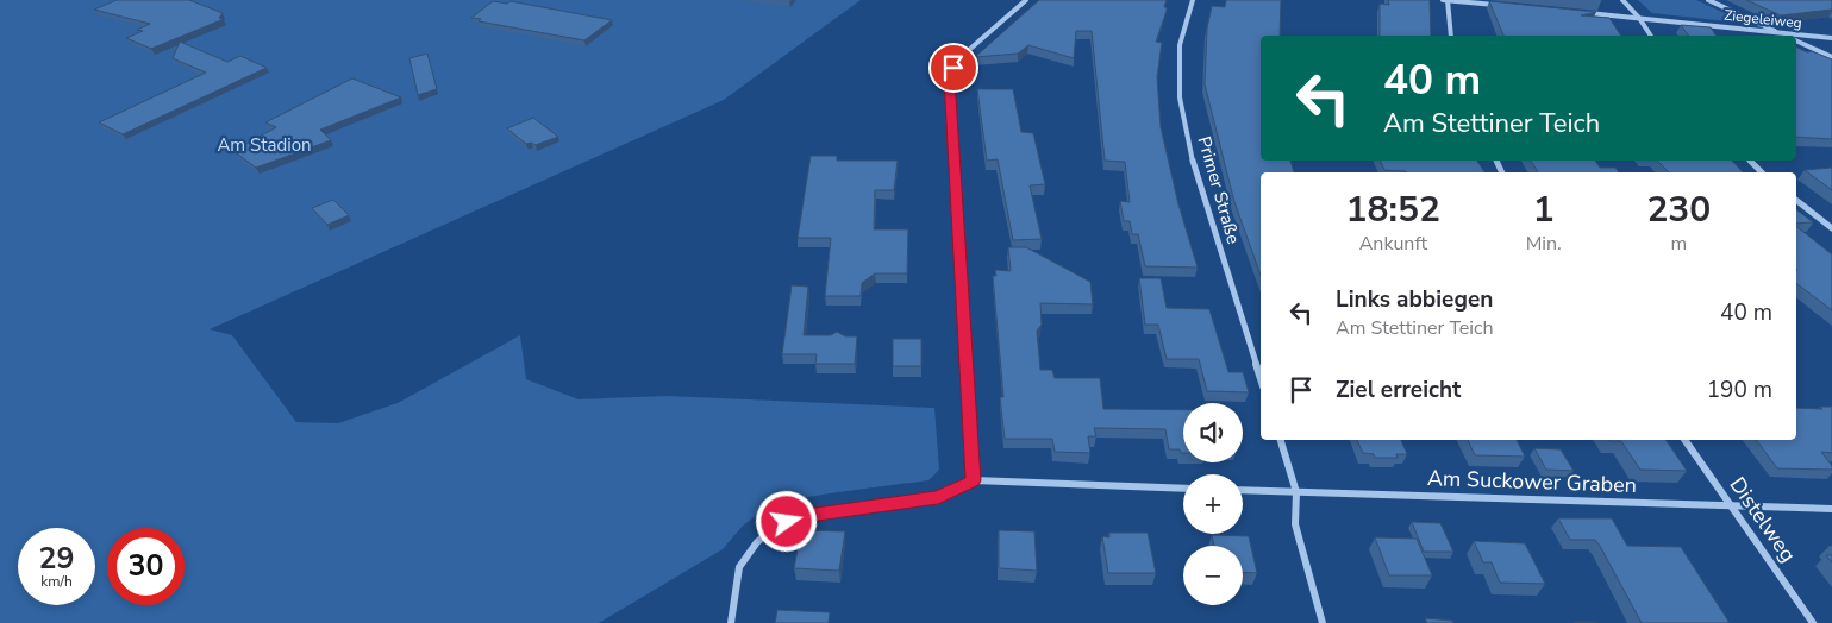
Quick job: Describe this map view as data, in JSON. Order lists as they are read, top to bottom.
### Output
{
  "streets": {
    "street": [
      "Ziegeleiweg",
      "Primer Straße",
      "Am Suckower Graben",
      "Distelweg"
    ]
  },
  "crossings": [
    ["Am Suckower Graben", "Distelweg"]
  ],
  "parks": ["Am Stadion"],
  "page": {
    "turn": ["40 m", "Am Stettiner Teich"],
    "eta": [
      "18:52",
      "Ankunft",
      "1",
      "Min.",
      "230",
      "m"
    ],
    "list": [
      {
        "name": "Links abbiegen",
        "note": "Am Stettiner Teich",
        "value": "40 m"
      },
      {
        "name": "Ziel erreicht",
        "value": "190 m"
      }
    ],
    "map_buttons": ["+", "−"],
    "speed": "29 km/h",
    "limit": "30"
  }
}
